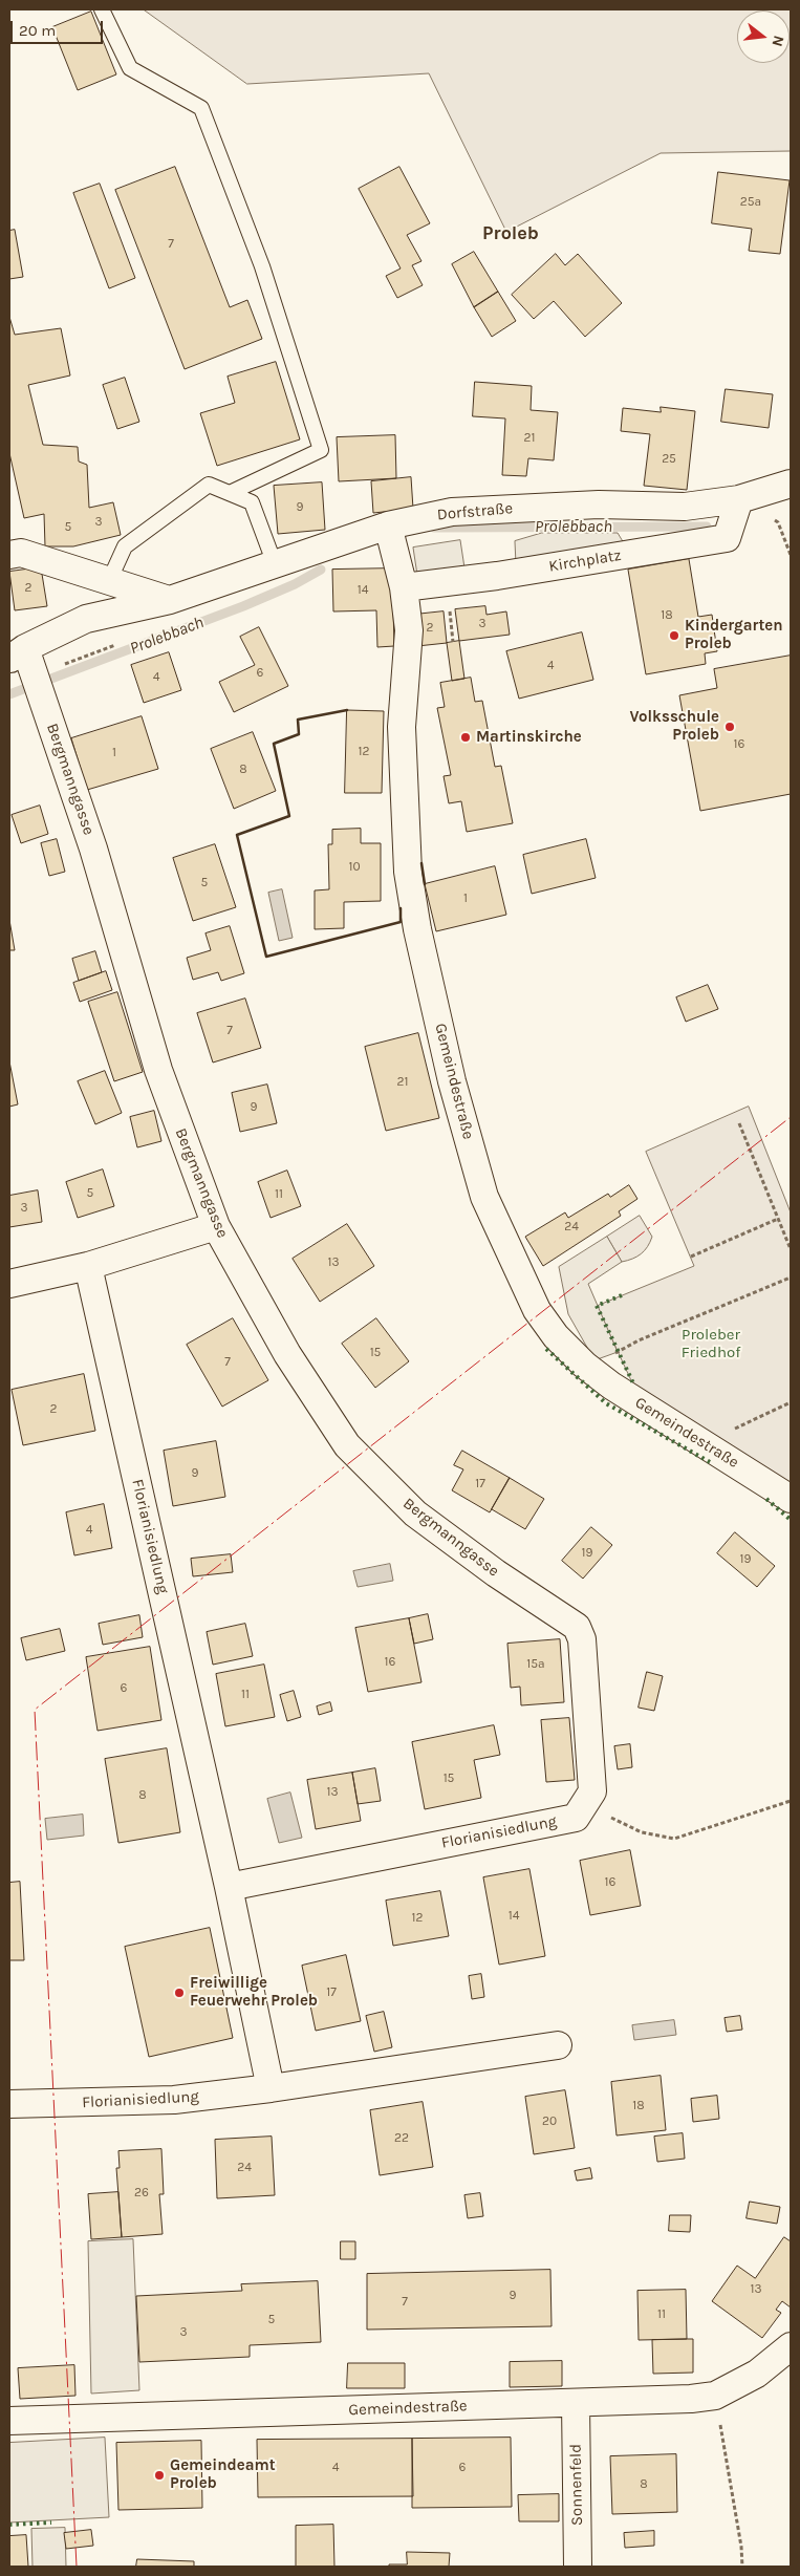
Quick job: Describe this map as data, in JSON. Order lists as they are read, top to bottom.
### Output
{
  "streets": {
    "street": [
      "Dorfstraße",
      "Kirchplatz",
      "Bergmanngasse",
      "Gemeindestraße",
      "Florianisiedlung",
      "Sonnenfeld"
    ]
  },
  "crossings": [
    ["Dorfstraße", "Bergmanngasse"],
    ["Dorfstraße", "Gemeindestraße"],
    ["Kirchplatz", "Gemeindestraße"],
    ["Bergmanngasse", "Florianisiedlung"],
    ["Gemeindestraße", "Sonnenfeld"]
  ],
  "districts": ["Proleb"],
  "water": ["Prolebbach"],
  "parks": ["Proleber Friedhof"],
  "places": [
    "Kindergarten Proleb",
    "Volksschule Proleb",
    "Martinskirche",
    "Freiwillige Feuerwehr Proleb",
    "Gemeindeamt Proleb"
  ],
  "house_numbers": [
    "25a",
    "7",
    "21",
    "25",
    "9",
    "3",
    "5",
    "2",
    "14",
    "18",
    "3",
    "2",
    "4",
    "6",
    "4",
    "16",
    "12",
    "1",
    "8",
    "10",
    "5",
    "1",
    "7",
    "21",
    "9",
    "5",
    "11",
    "3",
    "24",
    "13",
    "15",
    "7",
    "2",
    "9",
    "17",
    "4",
    "19",
    "19",
    "16",
    "15a",
    "6",
    "11",
    "15",
    "13",
    "8",
    "16",
    "14",
    "12",
    "17",
    "18",
    "20",
    "22",
    "24",
    "26",
    "13",
    "9",
    "7",
    "11",
    "5",
    "3",
    "4",
    "6",
    "8"
  ],
  "scale_bar": "20 m",
  "north": "right"
}
